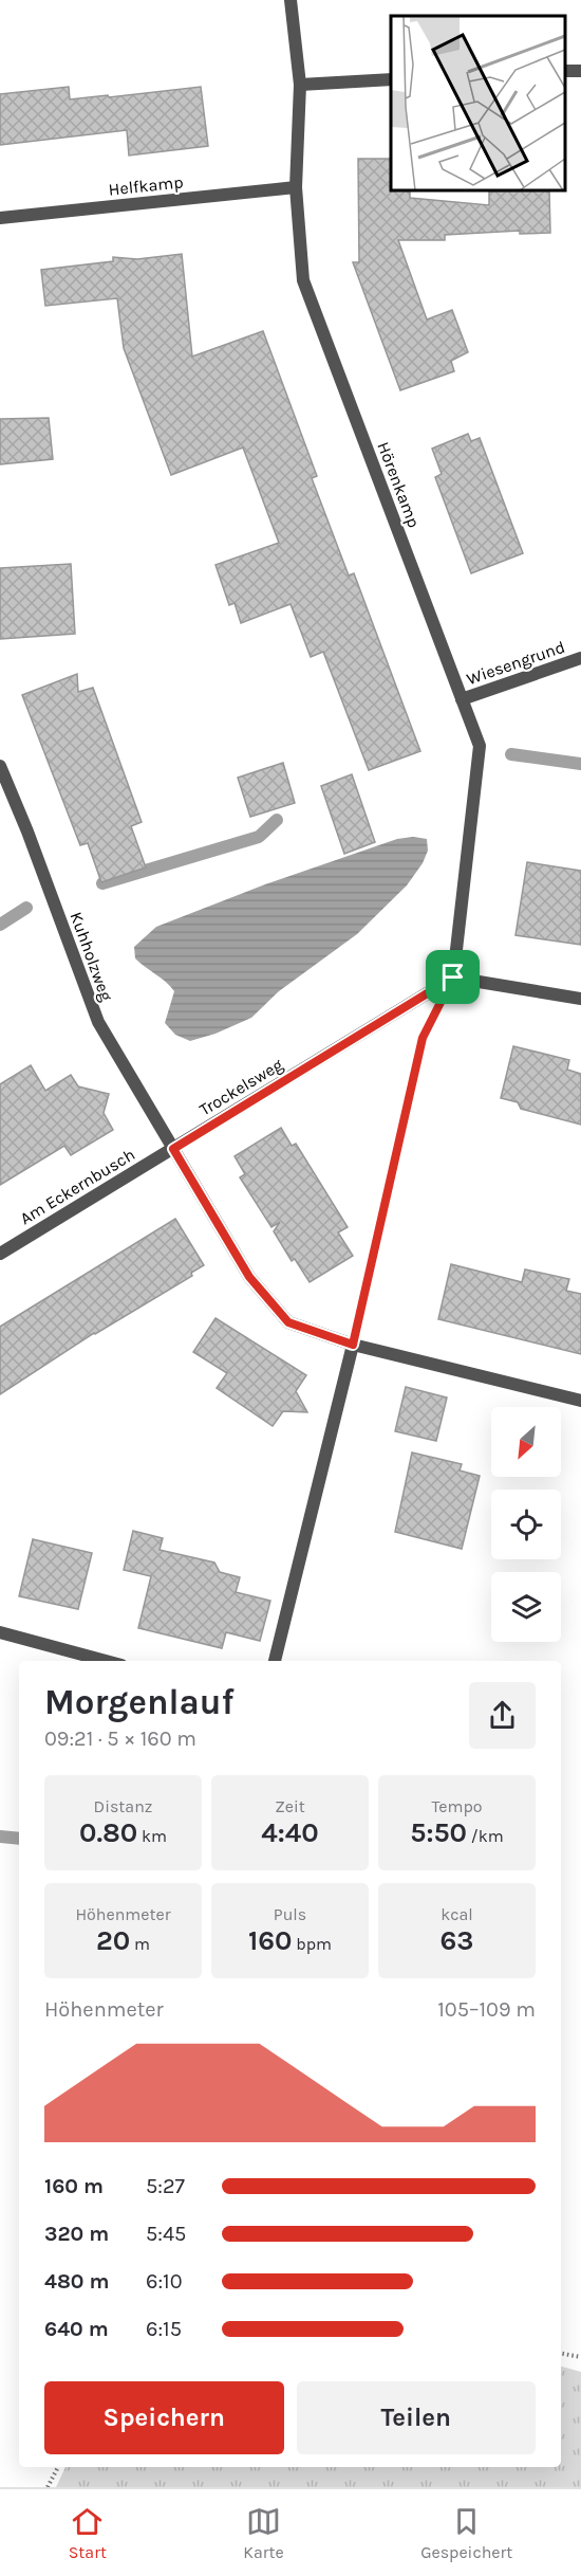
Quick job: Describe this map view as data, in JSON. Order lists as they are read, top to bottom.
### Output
{
  "streets": {
    "street": [
      "Helfkamp",
      "Hörenkamp",
      "Wiesengrund",
      "Kuhholzweg",
      "Trockelsweg",
      "Am Eckernbusch"
    ]
  },
  "crossings": [
    ["Helfkamp", "Hörenkamp"],
    ["Hörenkamp", "Wiesengrund"],
    ["Hörenkamp", "Trockelsweg"],
    ["Kuhholzweg", "Trockelsweg"],
    ["Kuhholzweg", "Am Eckernbusch"],
    ["Trockelsweg", "Am Eckernbusch"]
  ],
  "north": "bottom left",
  "page": {
    "heading": ["Morgenlauf", "09:21 · 5 × 160 m"],
    "stats": [
      ["Distanz", "0.80 km"],
      ["Zeit", "4:40"],
      ["Tempo", "5:50 /km"],
      ["Höhenmeter", "20 m"],
      ["Puls", "160 bpm"],
      ["kcal", "63"]
    ],
    "chart": ["Höhenmeter", "105–109 m"],
    "list": [
      {
        "name": "160 m",
        "note": "5:27"
      },
      {
        "name": "320 m",
        "note": "5:45"
      },
      {
        "name": "480 m",
        "note": "6:10"
      },
      {
        "name": "640 m",
        "note": "6:15"
      }
    ],
    "buttons": ["Speichern", "Teilen"],
    "tabs": ["Start", "Karte", "Gespeichert"]
  }
}
